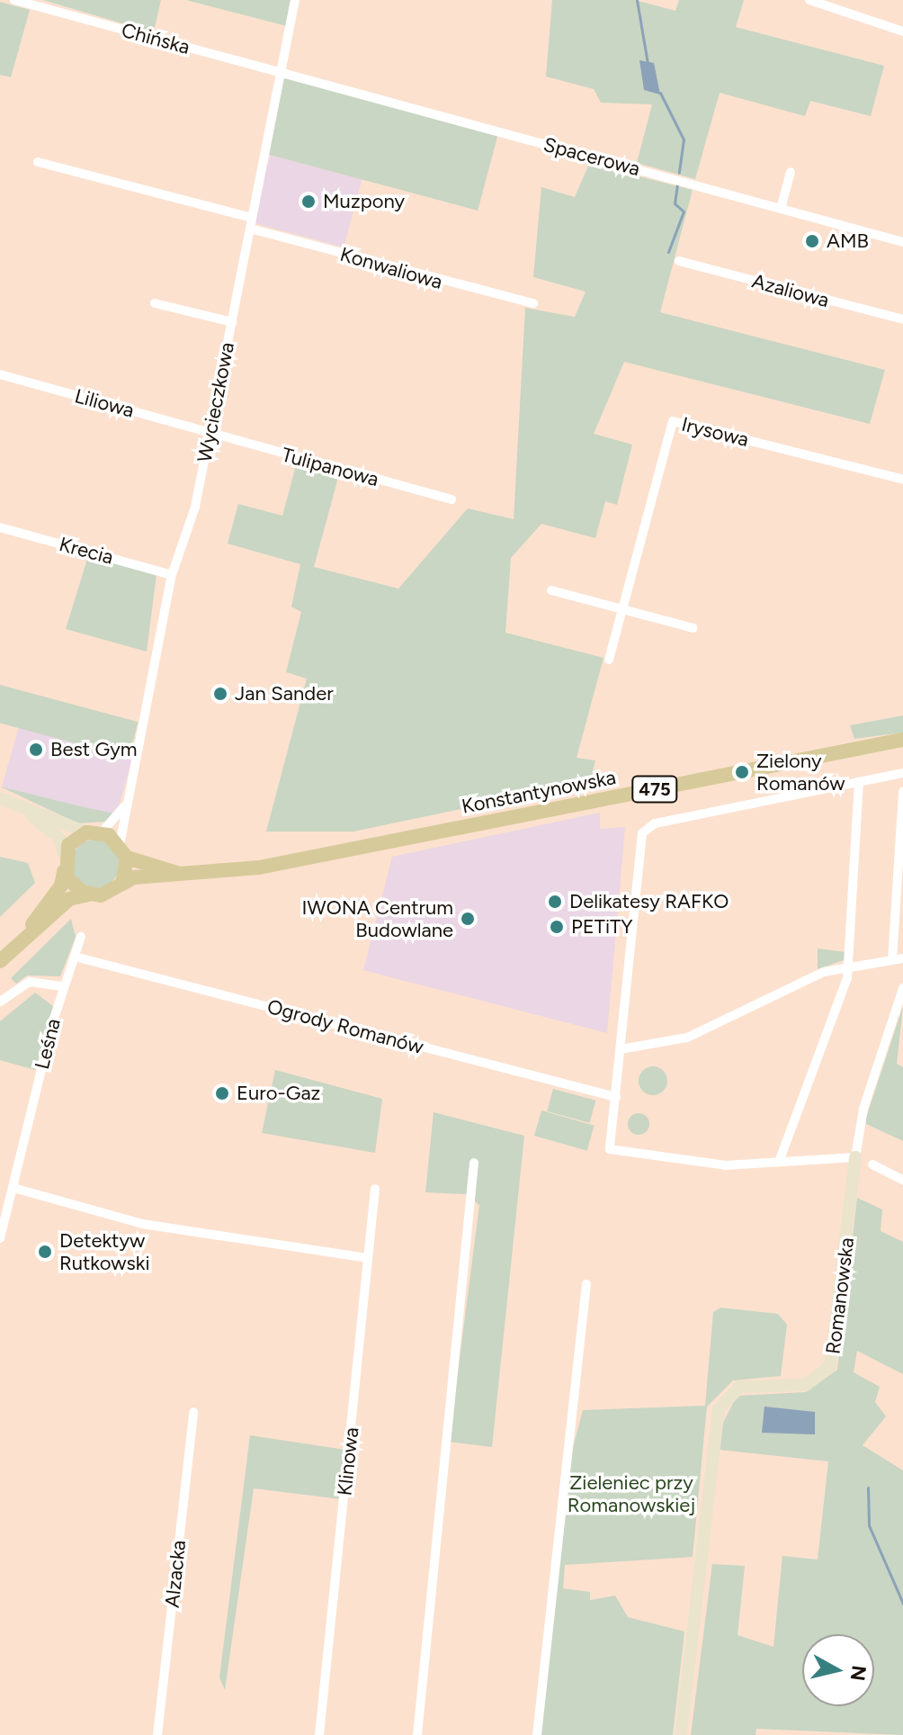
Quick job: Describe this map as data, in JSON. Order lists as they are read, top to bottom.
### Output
{
  "streets": {
    "main road": ["475", "Konstantynowska"],
    "street": [
      "Chińska",
      "Spacerowa",
      "Konwaliowa",
      "Azaliowa",
      "Wycieczkowa",
      "Liliowa",
      "Irysowa",
      "Tulipanowa",
      "Krecia",
      "Ogrody Romanów",
      "Leśna",
      "Romanowska",
      "Klinowa",
      "Alzacka"
    ]
  },
  "crossings": [
    ["Chińska", "Spacerowa"],
    ["Chińska", "Wycieczkowa"],
    ["Spacerowa", "Wycieczkowa"],
    ["Konwaliowa", "Wycieczkowa"],
    ["Wycieczkowa", "Liliowa"],
    ["Wycieczkowa", "Tulipanowa"],
    ["Wycieczkowa", "Krecia"],
    ["Wycieczkowa", "475"],
    ["Wycieczkowa", "Konstantynowska"],
    ["Liliowa", "Tulipanowa"],
    ["475", "Konstantynowska"],
    ["Ogrody Romanów", "Leśna"]
  ],
  "parks": ["Zieleniec przy Romanowskiej"],
  "places": [
    "Muzpony",
    "AMB",
    "Jan Sander",
    "Best Gym",
    "Zielony Romanów",
    "Delikatesy RAFKO",
    "IWONA Centrum Budowlane",
    "PETiTY",
    "Euro-Gaz",
    "Detektyw Rutkowski"
  ],
  "north": "right"
}
